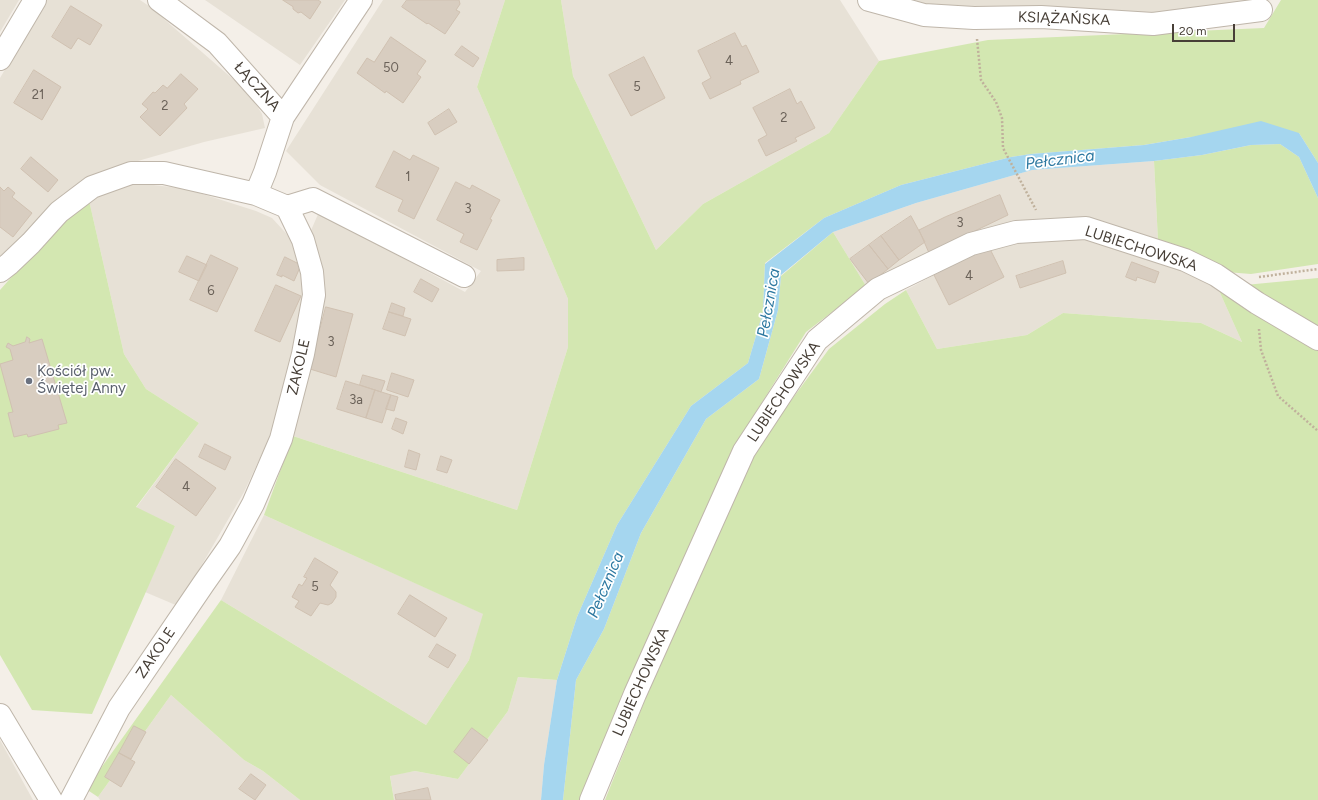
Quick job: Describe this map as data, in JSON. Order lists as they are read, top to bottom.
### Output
{
  "streets": {
    "street": [
      "KSIĄŻAŃSKA",
      "ŁĄCZNA",
      "LUBIECHOWSKA",
      "ZAKOLE"
    ]
  },
  "water": ["Pełcznica"],
  "places": ["Kościół pw. Świętej Anny"],
  "house_numbers": [
    "4",
    "50",
    "5",
    "21",
    "2",
    "2",
    "1",
    "3",
    "3",
    "4",
    "6",
    "3",
    "3a",
    "4",
    "5"
  ],
  "scale_bar": "20 m"
}
